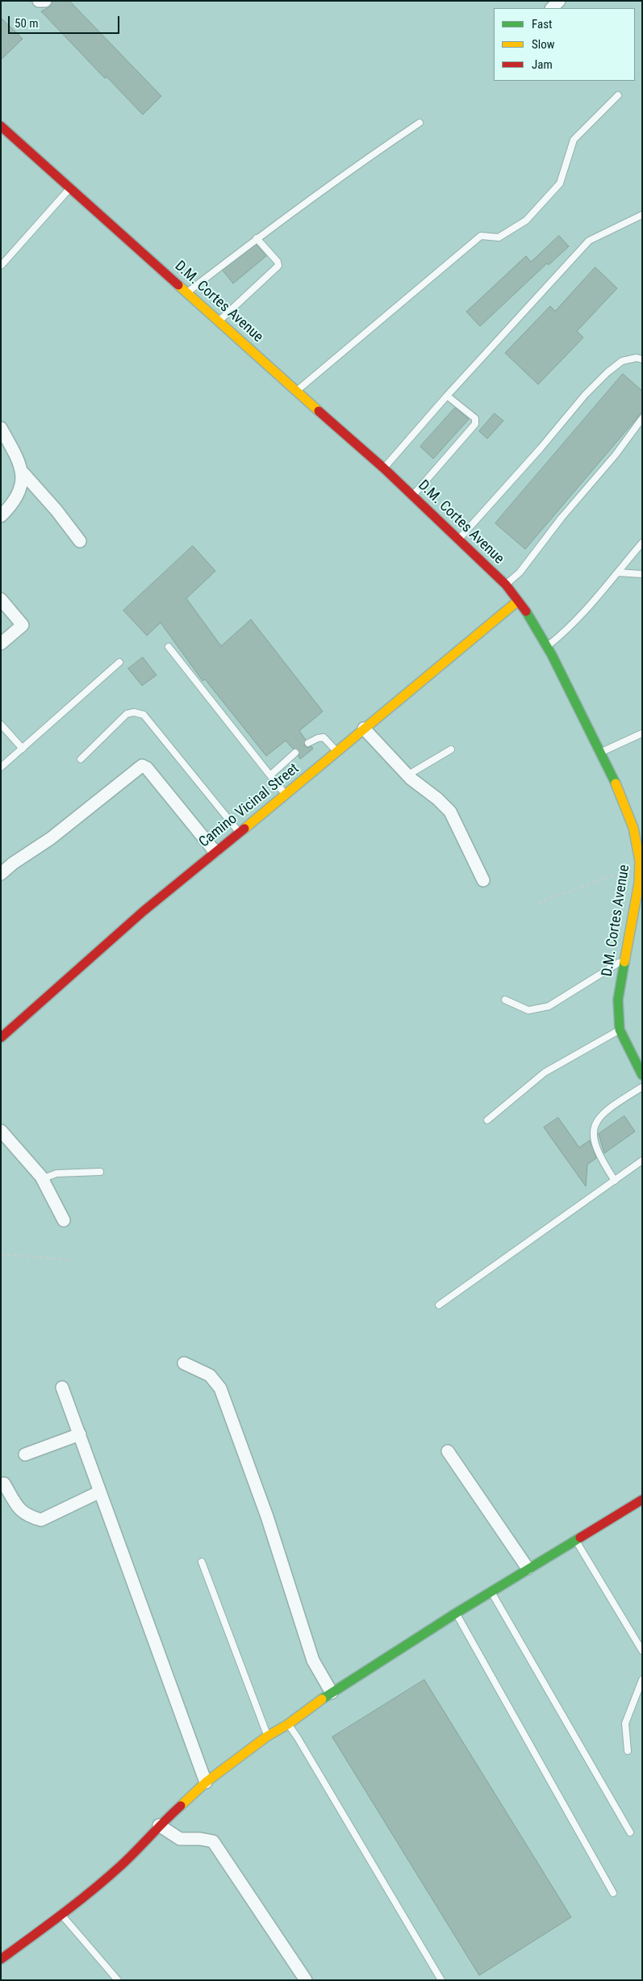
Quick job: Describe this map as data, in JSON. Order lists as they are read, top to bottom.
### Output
{
  "streets": {
    "main road": ["D.M. Cortes Avenue", "Camino Vicinal Street"]
  },
  "crossings": [
    ["D.M. Cortes Avenue", "Camino Vicinal Street"]
  ],
  "legend": ["Fast", "Slow", "Jam"],
  "scale_bar": "50 m"
}
